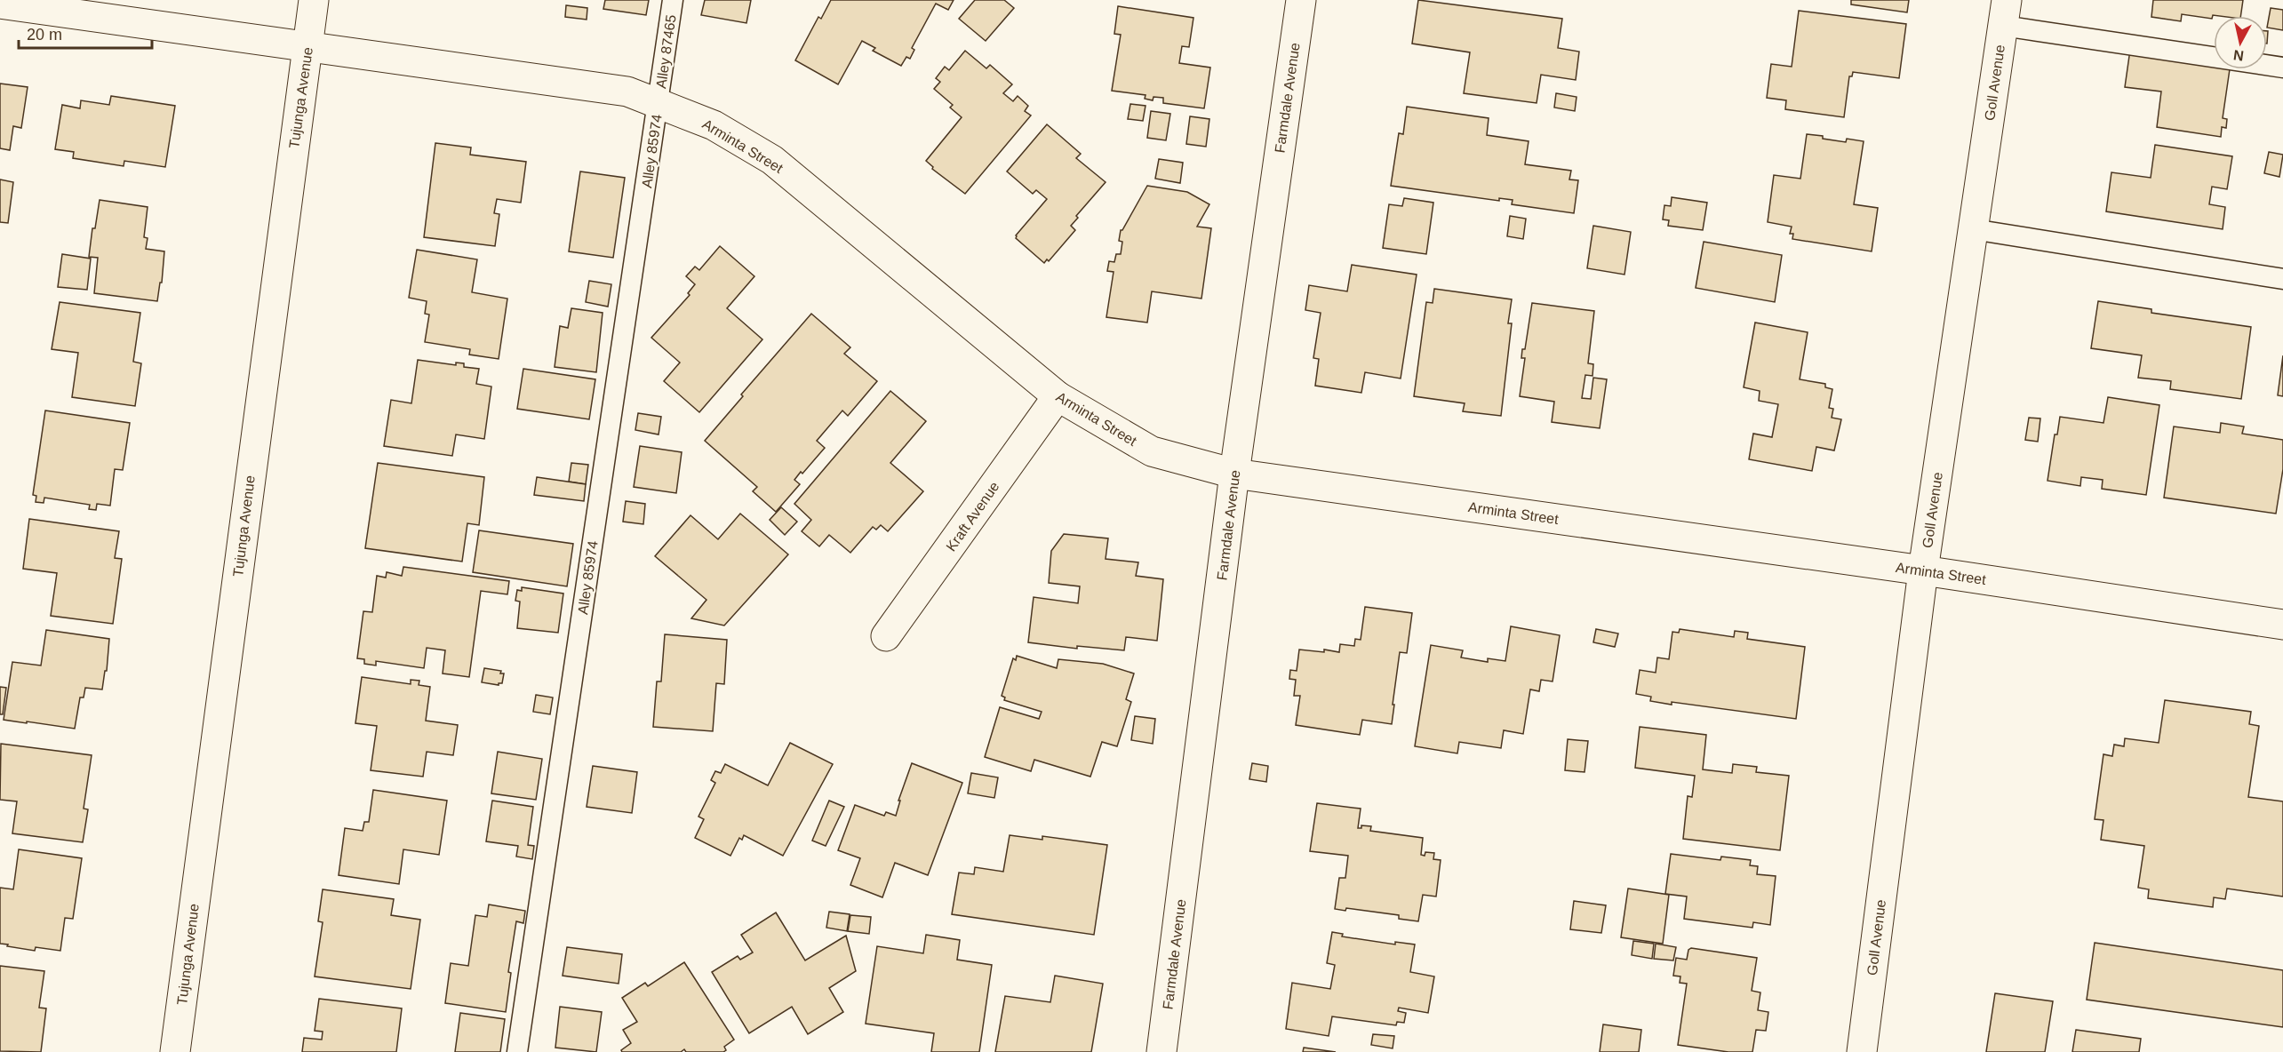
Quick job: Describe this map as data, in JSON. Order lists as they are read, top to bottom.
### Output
{
  "streets": {
    "street": [
      "Goll Avenue",
      "Tujunga Avenue",
      "Farmdale Avenue",
      "Arminta Street",
      "Kraft Avenue"
    ],
    "lane": ["Alley 87465", "Alley 85974"]
  },
  "crossings": [
    ["Alley 87465", "Arminta Street"],
    ["Alley 87465", "Alley 85974"],
    ["Goll Avenue", "Arminta Street"],
    ["Tujunga Avenue", "Arminta Street"],
    ["Farmdale Avenue", "Arminta Street"],
    ["Arminta Street", "Alley 85974"],
    ["Arminta Street", "Kraft Avenue"]
  ],
  "scale_bar": "20 m",
  "north": "bottom"
}
